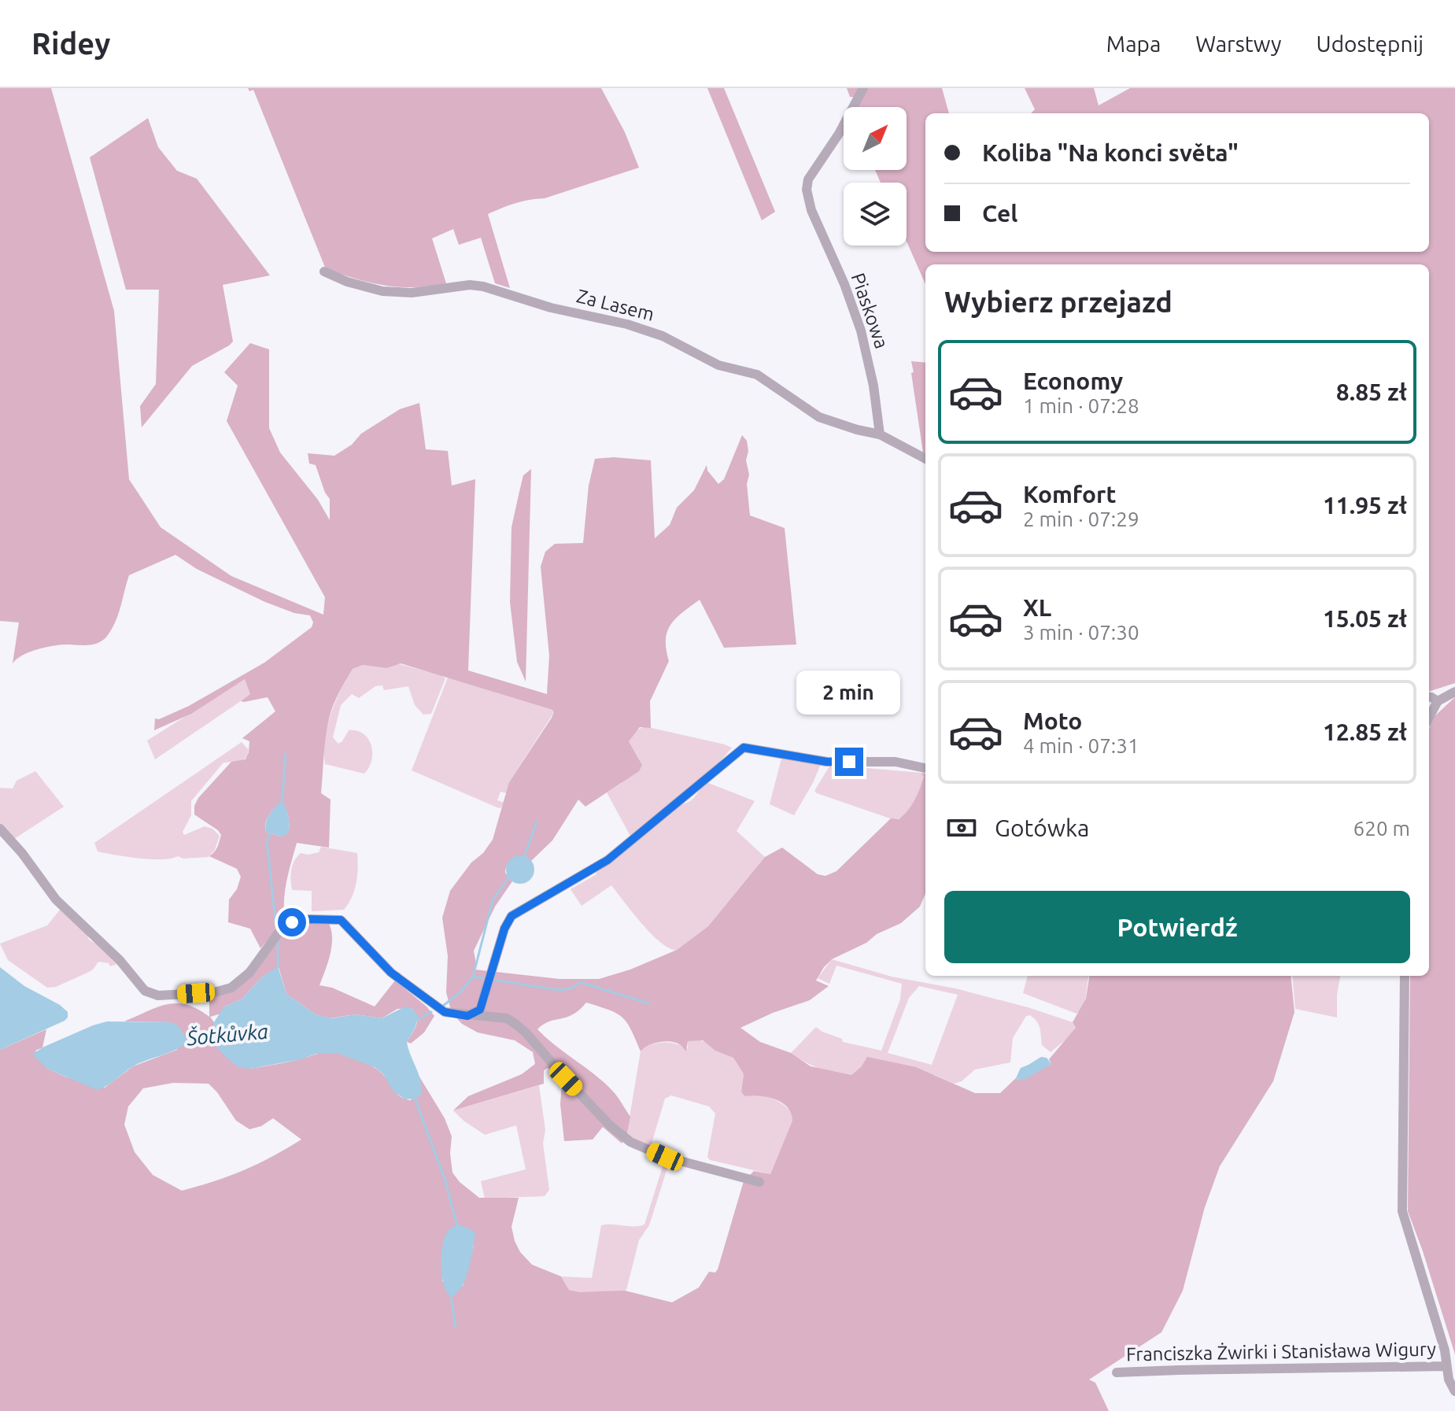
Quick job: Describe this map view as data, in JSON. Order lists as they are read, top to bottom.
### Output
{
  "streets": {
    "street": ["Za Lasem", "Piaskowa", "Franciszka Żwirki i Stanisława Wigury"]
  },
  "crossings": [
    ["Za Lasem", "Piaskowa"]
  ],
  "water": ["Šotkůvka"],
  "north": "top right",
  "page": {
    "header": "Ridey",
    "nav": ["Mapa", "Warstwy", "Udostępnij"],
    "banner": ["Koliba \"Na konci světa\"", "Cel"],
    "heading": "Wybierz przejazd",
    "list": [
      {
        "name": "Economy",
        "note": "1 min · 07:28",
        "value": "8.85 zł"
      },
      {
        "name": "Komfort",
        "note": "2 min · 07:29",
        "value": "11.95 zł"
      },
      {
        "name": "XL",
        "note": "3 min · 07:30",
        "value": "15.05 zł"
      },
      {
        "name": "Moto",
        "note": "4 min · 07:31",
        "value": "12.85 zł"
      }
    ],
    "bubble": "2 min",
    "pay": ["Gotówka", "620 m"],
    "buttons": "Potwierdź"
  }
}
